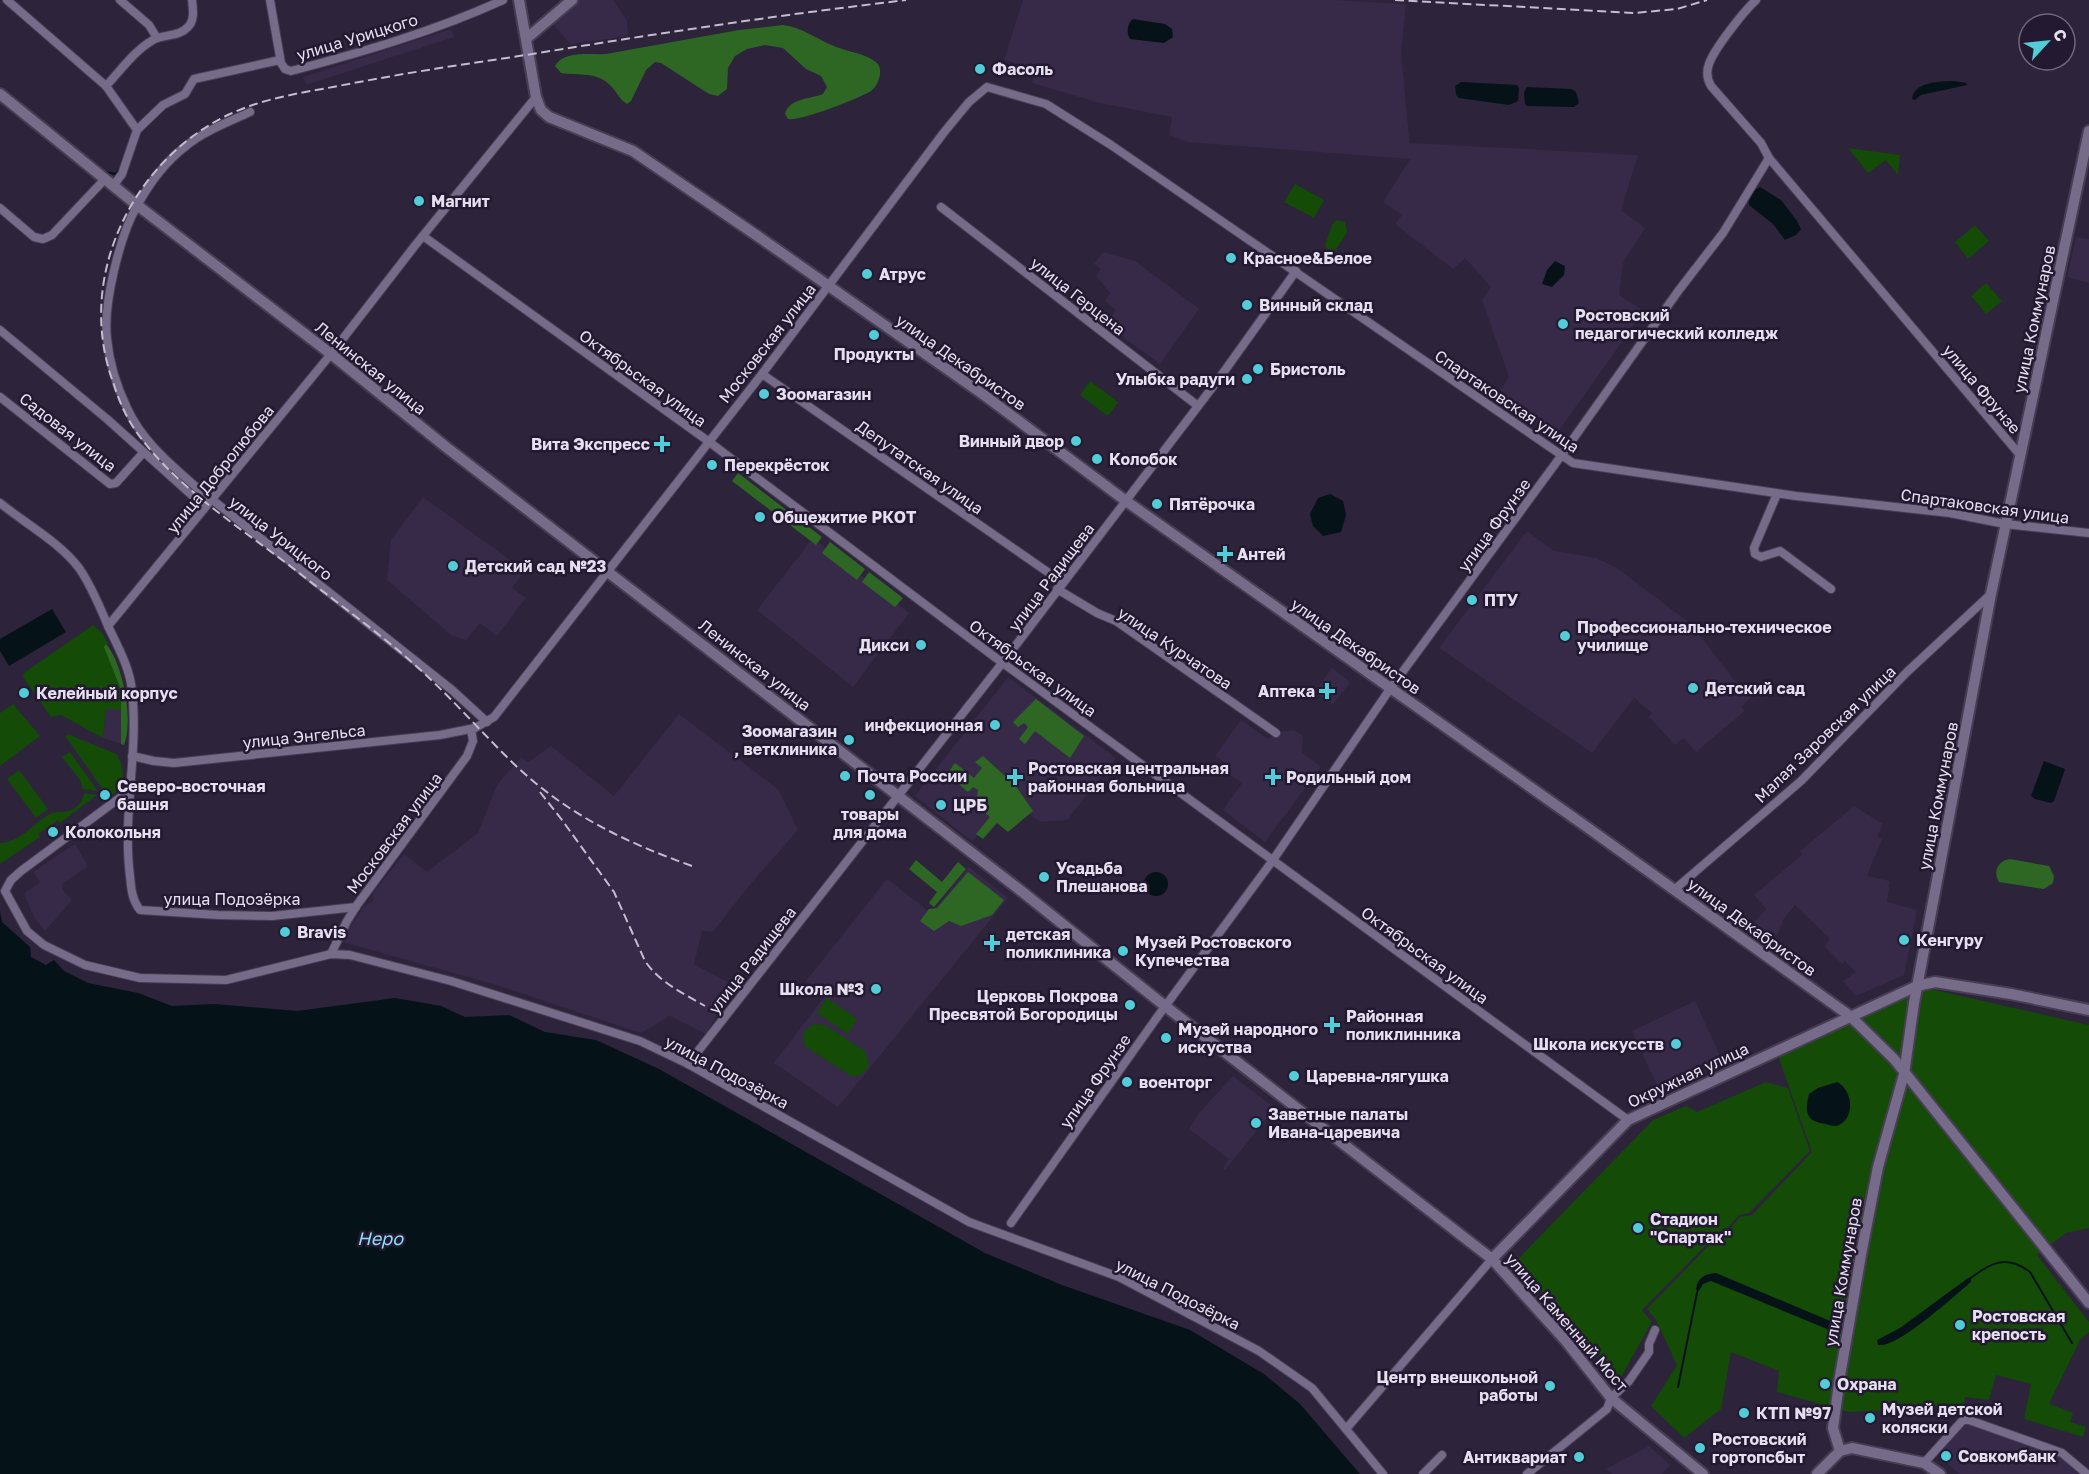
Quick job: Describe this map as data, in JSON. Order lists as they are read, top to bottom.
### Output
{
  "streets": {
    "street": [
      "улица Урицкого",
      "улица Герцена",
      "улица Коммунаров",
      "Московская улица",
      "улица Декабристов",
      "Ленинская улица",
      "Октябрьская улица",
      "улица Фрунзе",
      "Спартаковская улица",
      "Садовая улица",
      "Депутатская улица",
      "улица Добролюбова",
      "улица Радищева",
      "улица Курчатова",
      "Малая Заровская улица",
      "улица Энгельса",
      "улица Подозёрка",
      "Окружная улица",
      "улица Каменный Мост"
    ]
  },
  "crossings": [
    ["улица Урицкого", "Московская улица"],
    ["улица Урицкого", "Ленинская улица"],
    ["улица Урицкого", "Садовая улица"],
    ["улица Урицкого", "улица Добролюбова"],
    ["улица Герцена", "улица Радищева"],
    ["улица Коммунаров", "улица Декабристов"],
    ["улица Коммунаров", "улица Фрунзе"],
    ["улица Коммунаров", "Спартаковская улица"],
    ["улица Коммунаров", "Малая Заровская улица"],
    ["улица Коммунаров", "Окружная улица"],
    ["Московская улица", "улица Декабристов"],
    ["Московская улица", "Ленинская улица"],
    ["Московская улица", "Октябрьская улица"],
    ["Московская улица", "Спартаковская улица"],
    ["Московская улица", "Депутатская улица"],
    ["Московская улица", "улица Энгельса"],
    ["Московская улица", "улица Подозёрка"],
    ["улица Декабристов", "улица Фрунзе"],
    ["улица Декабристов", "улица Добролюбова"],
    ["улица Декабристов", "улица Радищева"],
    ["улица Декабристов", "Малая Заровская улица"],
    ["улица Декабристов", "Окружная улица"],
    ["Ленинская улица", "улица Фрунзе"],
    ["Ленинская улица", "улица Добролюбова"],
    ["Ленинская улица", "улица Радищева"],
    ["Ленинская улица", "Окружная улица"],
    ["Ленинская улица", "улица Каменный Мост"],
    ["Октябрьская улица", "улица Фрунзе"],
    ["Октябрьская улица", "улица Добролюбова"],
    ["Октябрьская улица", "улица Радищева"],
    ["Октябрьская улица", "Окружная улица"],
    ["улица Фрунзе", "Спартаковская улица"],
    ["Спартаковская улица", "улица Радищева"],
    ["Депутатская улица", "улица Радищева"],
    ["Депутатская улица", "улица Курчатова"],
    ["улица Радищева", "улица Курчатова"],
    ["улица Радищева", "улица Подозёрка"],
    ["улица Подозёрка", "Окружная улица"],
    ["Окружная улица", "улица Каменный Мост"]
  ],
  "water": ["Неро"],
  "places": {
    "other": [
      "Фасоль",
      "Магнит",
      "Красное&Белое",
      "Атрус",
      "Винный склад",
      "Ростовский педагогический колледж",
      "Продукты",
      "Бристоль",
      "Улыбка радуги",
      "Зоомагазин",
      "Винный двор",
      "Колобок",
      "Перекрёсток",
      "Пятёрочка",
      "Общежитие РКОТ",
      "Детский сад №23",
      "ПТУ",
      "Профессионально-техническое училище",
      "Дикси",
      "Детский сад",
      "Келейный корпус",
      "инфекционная",
      "Зоомагазин , ветклиника",
      "Почта России",
      "Северо-восточная башня",
      "товары для дома",
      "ЦРБ",
      "Колокольня",
      "Усадьба Плешанова",
      "Bravis",
      "Кенгуру",
      "Музей Ростовского Купечества",
      "Школа №3",
      "Церковь Покрова Пресвятой Богородицы",
      "Музей народного искуства",
      "Школа искусств",
      "Царевна-лягушка",
      "военторг",
      "Заветные палаты Ивана-царевича",
      "Стадион \"Спартак\"",
      "Ростовская крепость",
      "Охрана",
      "Центр внешкольной работы",
      "КТП №97",
      "Музей детской коляски",
      "Ростовский гортопсбыт",
      "Совкомбанк",
      "Антиквариат"
    ],
    "health": [
      "Вита Экспресс",
      "Антей",
      "Аптека",
      "Ростовская центральная районная больница",
      "Родильный дом",
      "детская поликлиника",
      "Районная поликлинника"
    ]
  },
  "north": "top right"
}
